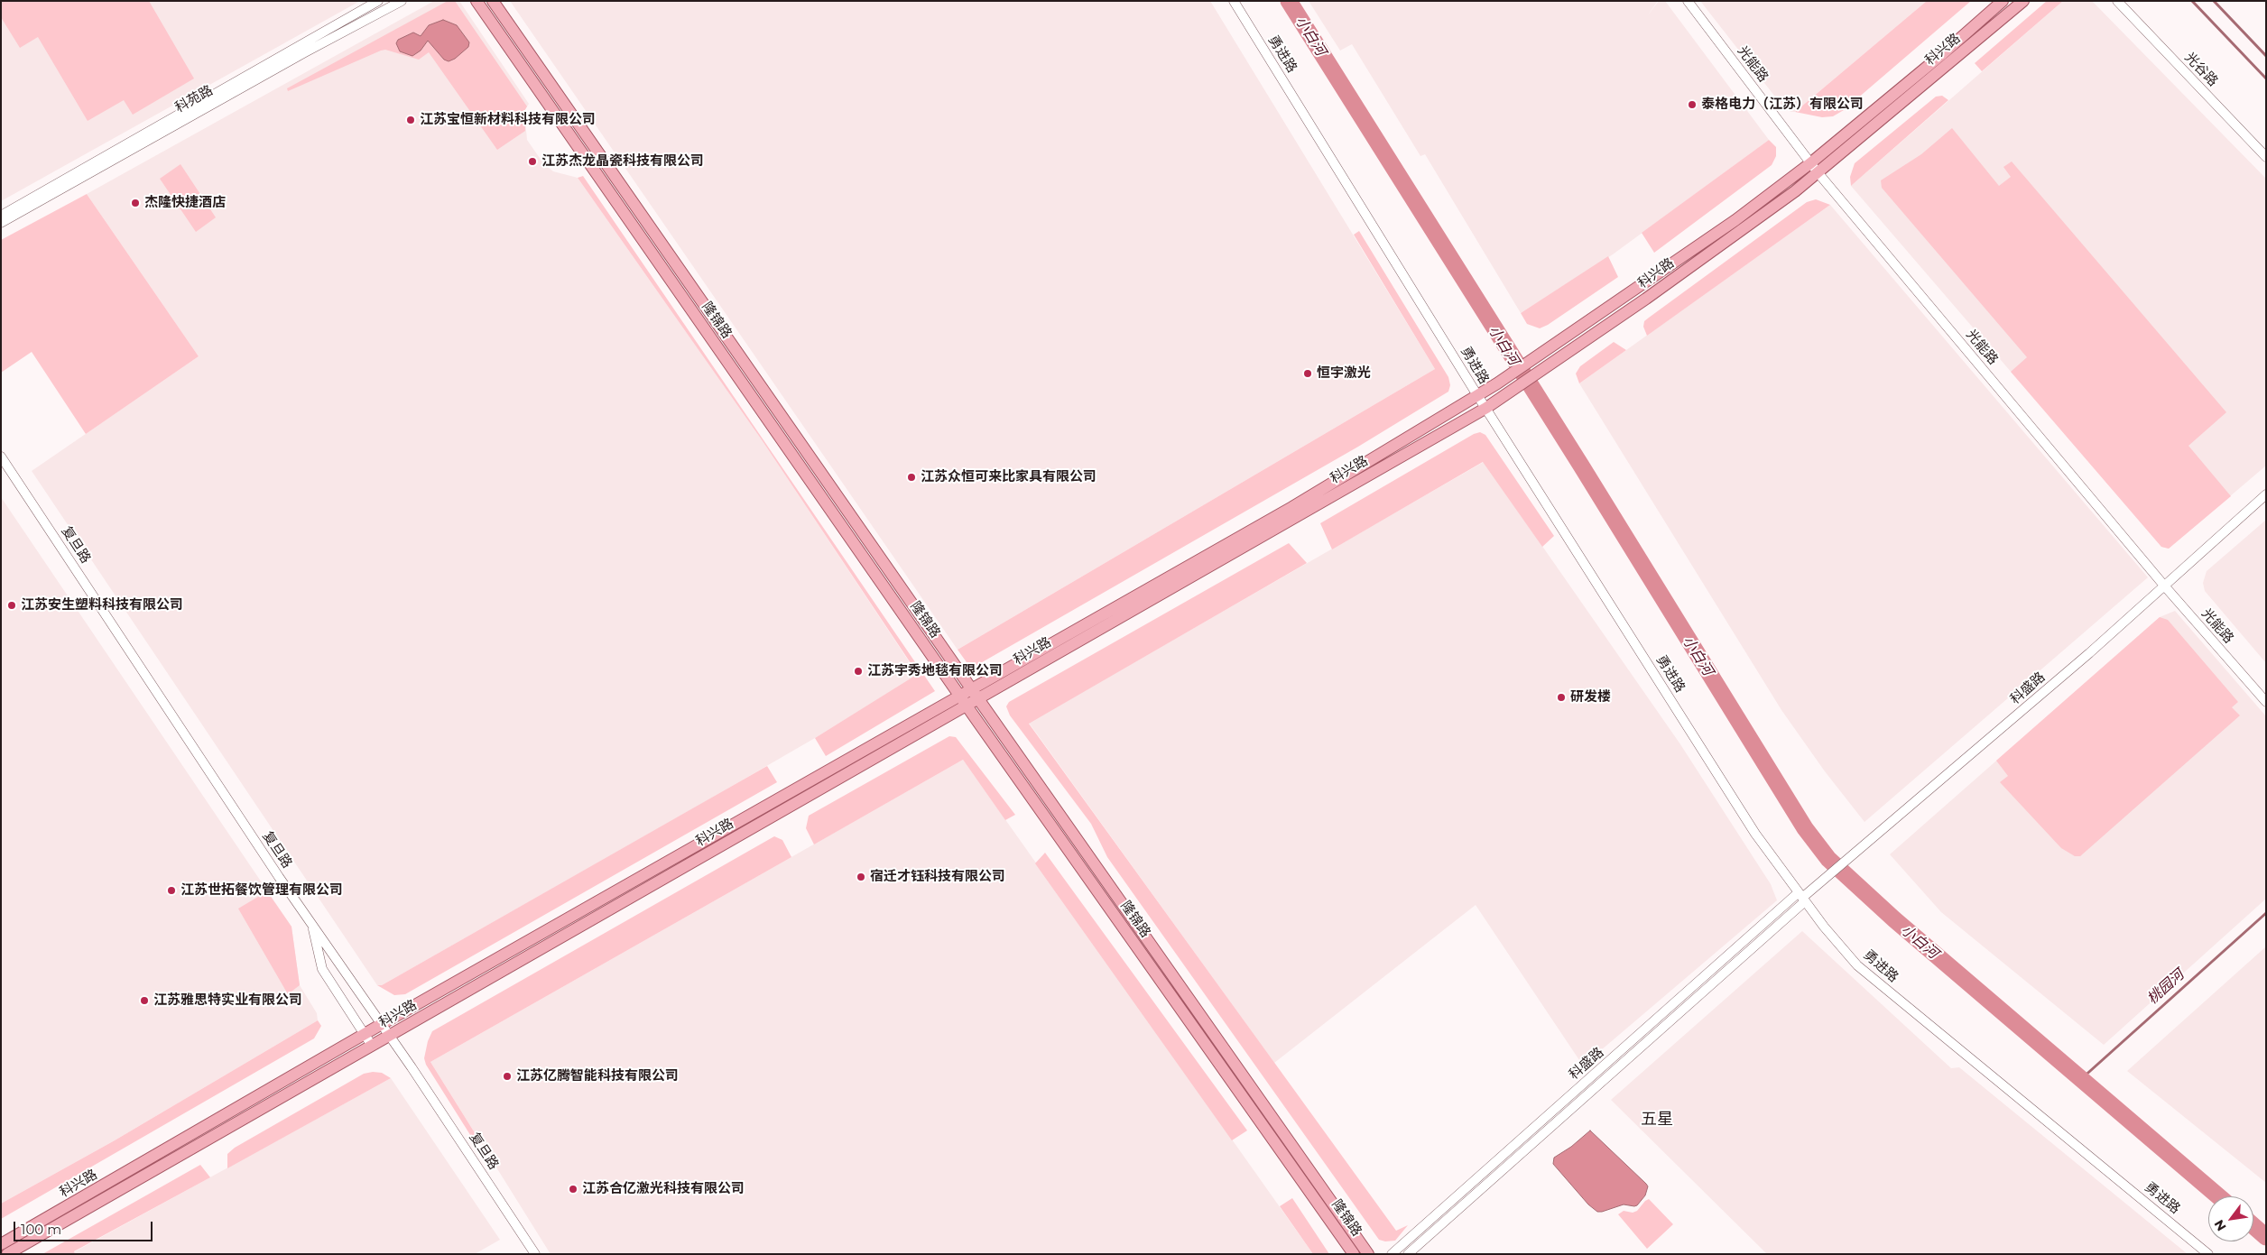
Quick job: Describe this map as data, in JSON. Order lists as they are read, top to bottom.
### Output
{
  "streets": {
    "main road": ["科兴路", "隆锦路"],
    "street": [
      "勇进路",
      "光能路",
      "光谷路",
      "科苑路",
      "复旦路",
      "科盛路"
    ]
  },
  "crossings": [
    ["科兴路", "勇进路"],
    ["科兴路", "光能路"],
    ["科兴路", "隆锦路"],
    ["科兴路", "复旦路"],
    ["勇进路", "科盛路"],
    ["光能路", "科盛路"]
  ],
  "districts": ["五星"],
  "water": ["小白河", "桃园河"],
  "places": [
    "泰格电力（江苏）有限公司",
    "江苏宝恒新材料科技有限公司",
    "江苏杰龙晶瓷科技有限公司",
    "杰隆快捷酒店",
    "恒宇激光",
    "江苏众恒可来比家具有限公司",
    "江苏安生塑料科技有限公司",
    "江苏宇秀地毯有限公司",
    "研发楼",
    "宿迁才钰科技有限公司",
    "江苏世拓餐饮管理有限公司",
    "江苏雅思特实业有限公司",
    "江苏亿腾智能科技有限公司",
    "江苏合亿激光科技有限公司"
  ],
  "scale_bar": "100 m",
  "north": "bottom left"
}
